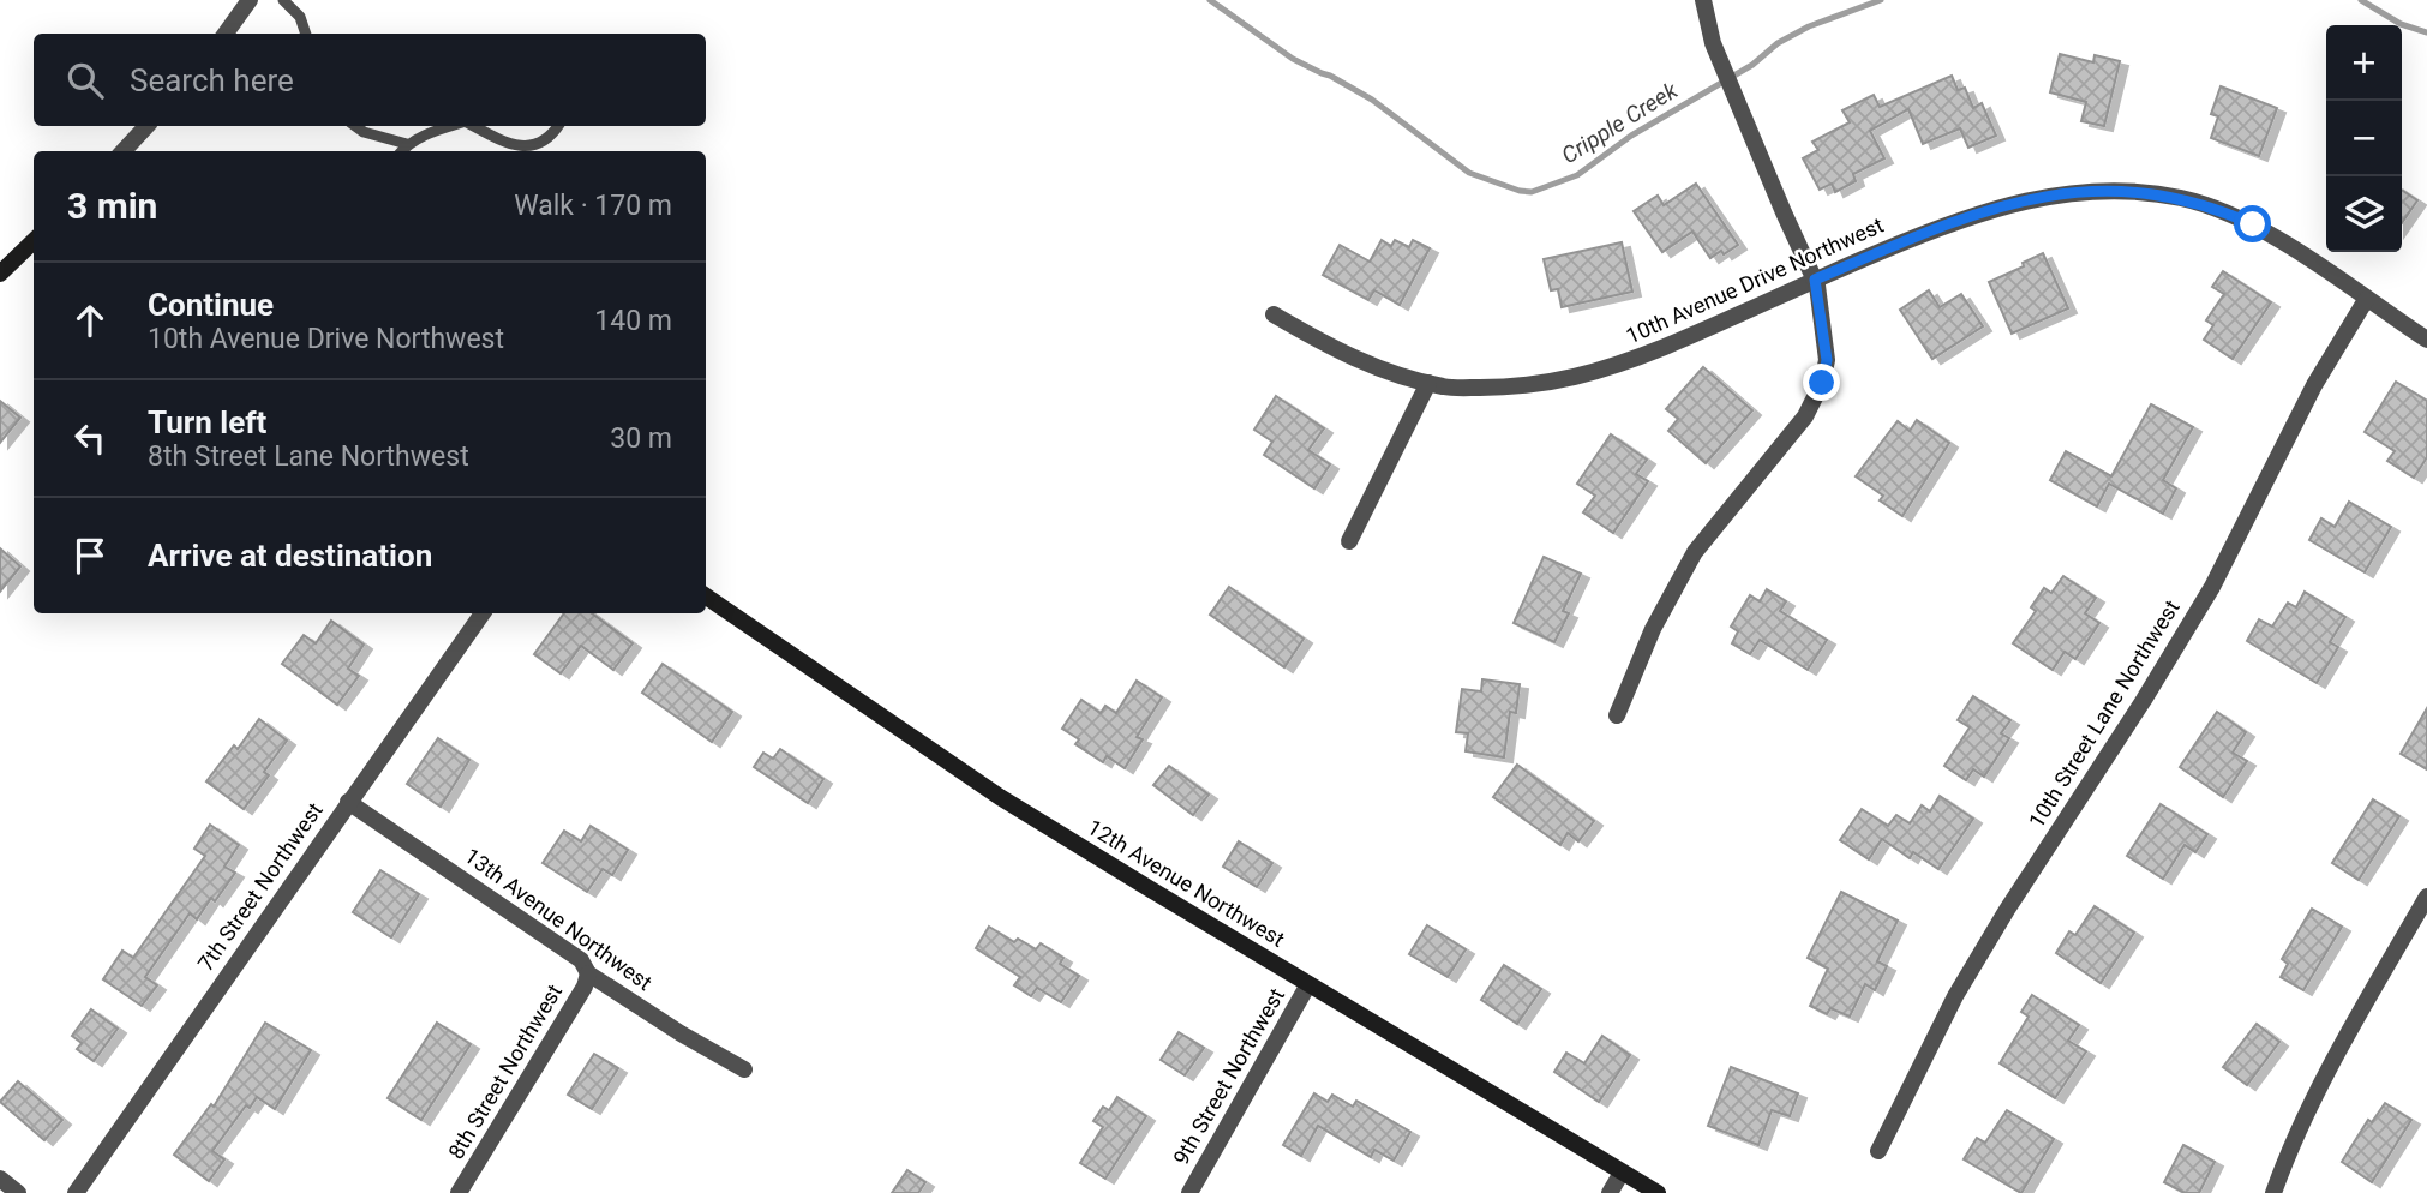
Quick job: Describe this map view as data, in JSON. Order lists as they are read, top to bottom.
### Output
{
  "streets": {
    "main road": ["12th Avenue Northwest"],
    "street": [
      "10th Avenue Drive Northwest",
      "10th Street Lane Northwest",
      "7th Street Northwest",
      "13th Avenue Northwest",
      "8th Street Northwest",
      "9th Street Northwest"
    ]
  },
  "crossings": [
    ["10th Avenue Drive Northwest", "10th Street Lane Northwest"],
    ["12th Avenue Northwest", "9th Street Northwest"],
    ["7th Street Northwest", "13th Avenue Northwest"],
    ["13th Avenue Northwest", "8th Street Northwest"]
  ],
  "water": ["Cripple Creek"],
  "page": {
    "map_buttons": ["+", "−"],
    "search": "Search here",
    "heading": ["3 min", "Walk · 170 m"],
    "list": [
      ["Continue", "10th Avenue Drive Northwest", "140 m"],
      ["Turn left", "8th Street Lane Northwest", "30 m"],
      "Arrive at destination"
    ]
  }
}
